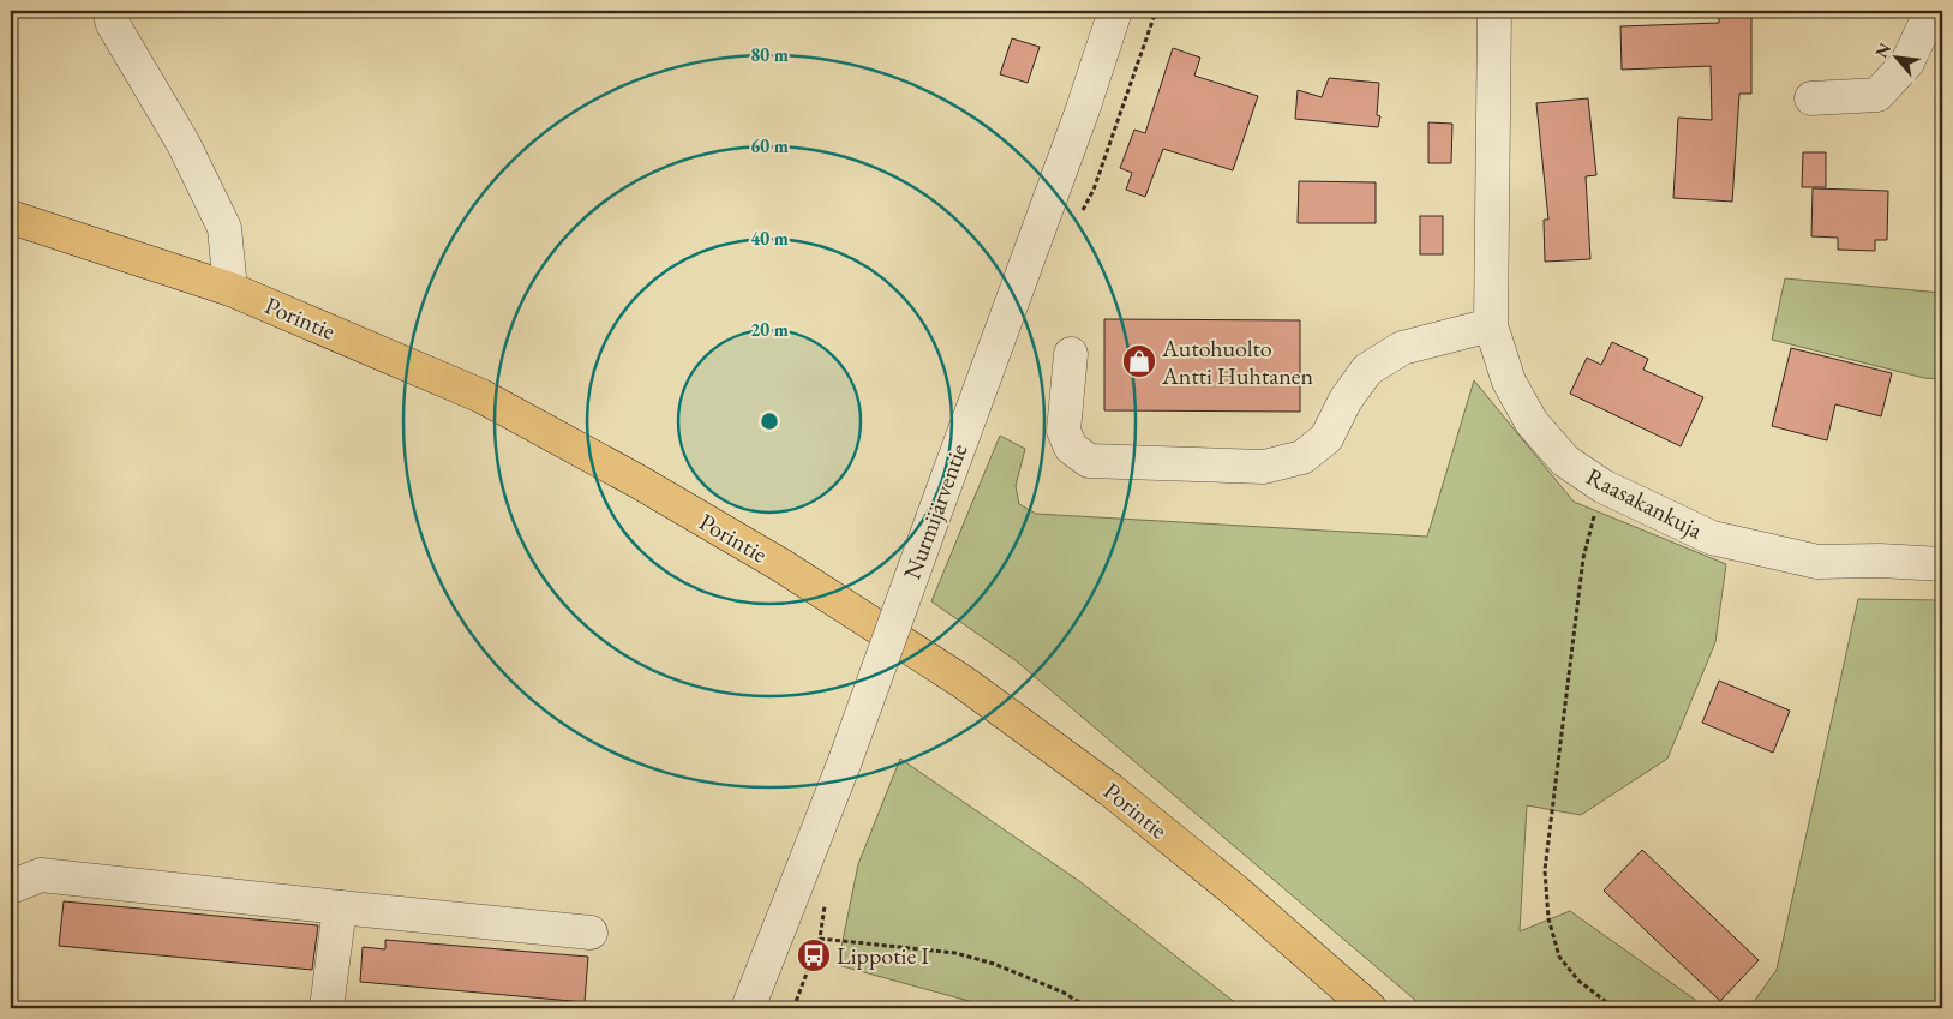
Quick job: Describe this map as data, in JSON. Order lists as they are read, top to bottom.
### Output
{
  "streets": {
    "highway": ["Porintie"],
    "street": ["Raasakankuja", "Nurmijärventie"]
  },
  "places": {
    "shop": ["Autohuolto Antti Huhtanen"],
    "bus stop": ["Lippotie I"]
  },
  "north": "top left",
  "rings": [
    "80 m",
    "60 m",
    "40 m",
    "20 m"
  ]
}
